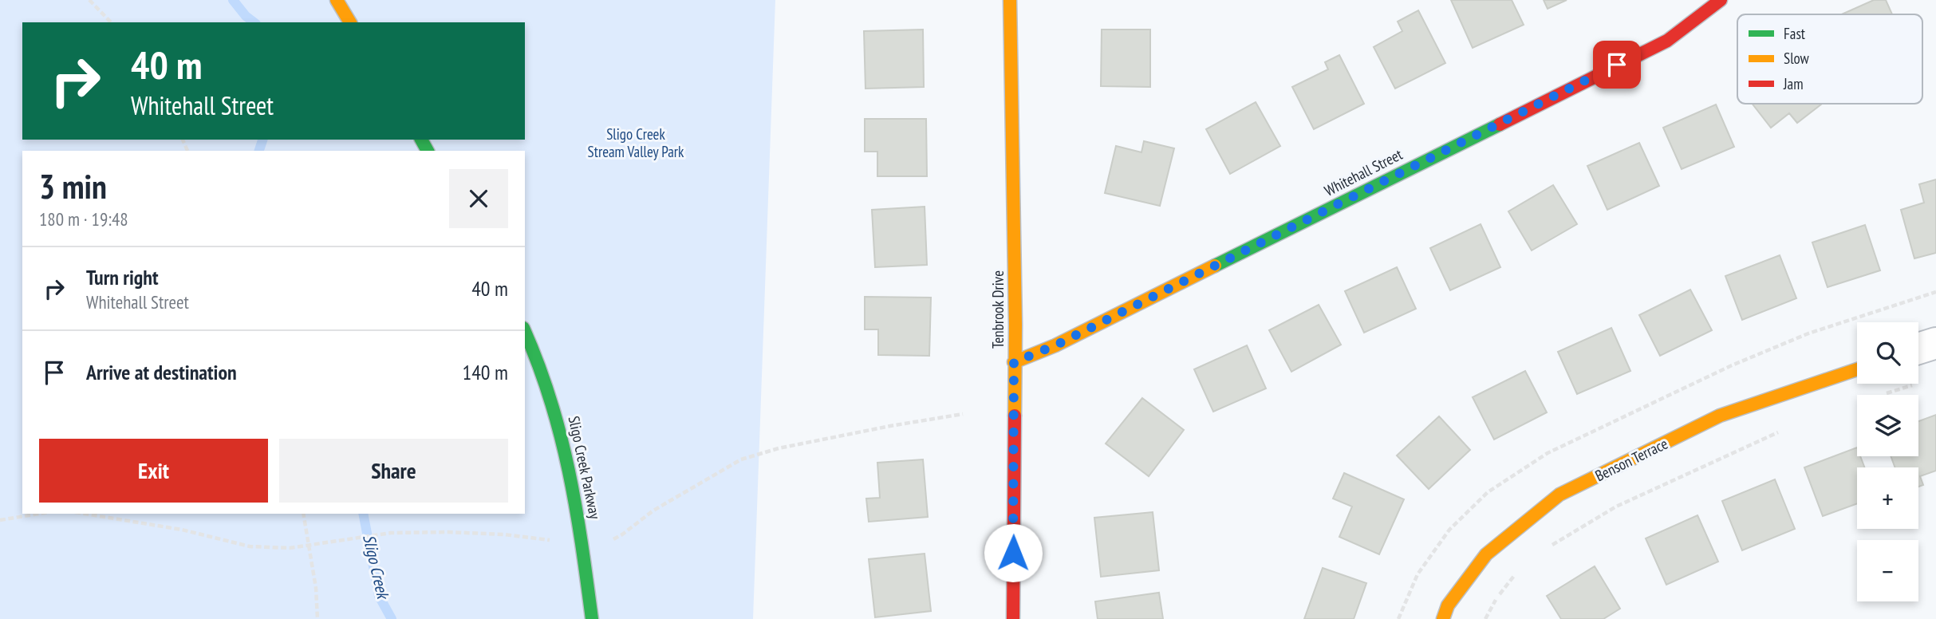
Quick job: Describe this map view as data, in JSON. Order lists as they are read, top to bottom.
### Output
{
  "streets": {
    "street": [
      "Whitehall Street",
      "Tenbrook Drive",
      "Benson Terrace",
      "Sligo Creek Parkway"
    ]
  },
  "crossings": [
    ["Whitehall Street", "Tenbrook Drive"]
  ],
  "water": ["Sligo Creek"],
  "parks": ["Sligo Creek Stream Valley Park"],
  "legend": ["Fast", "Slow", "Jam"],
  "page": {
    "turn": ["40 m", "Whitehall Street"],
    "heading": ["3 min", "180 m · 19:48"],
    "list": [
      {
        "name": "Turn right",
        "note": "Whitehall Street",
        "value": "40 m"
      },
      {
        "name": "Arrive at destination",
        "value": "140 m"
      }
    ],
    "map_buttons": ["+", "−"],
    "buttons": ["Exit", "Share"]
  }
}
